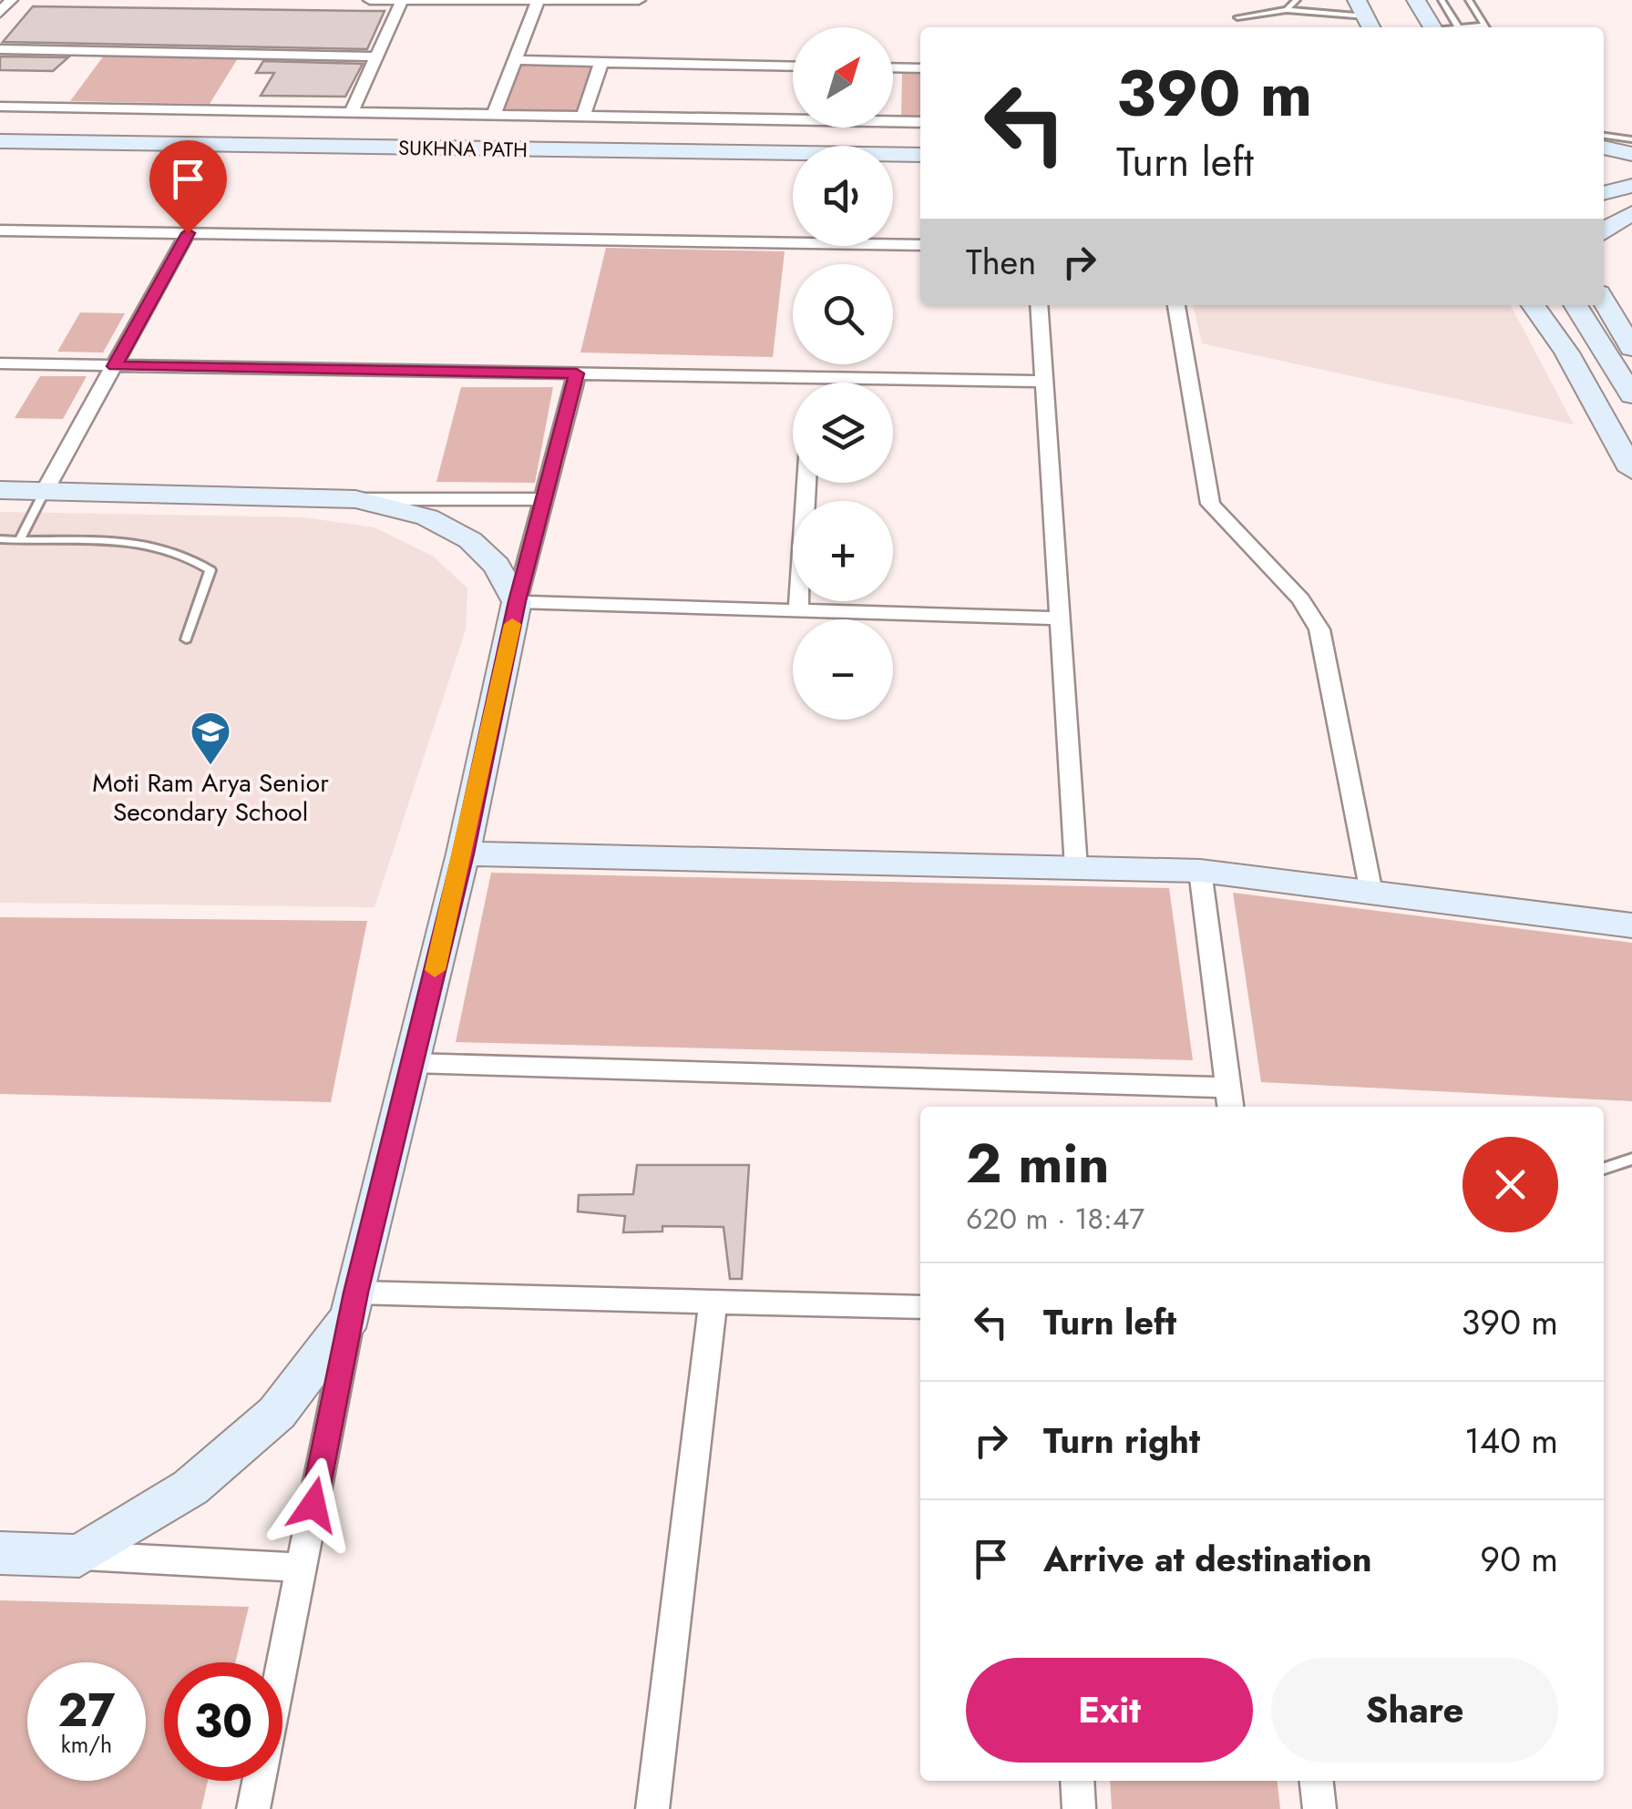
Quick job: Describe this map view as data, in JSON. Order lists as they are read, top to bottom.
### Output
{
  "streets": {
    "street": ["SUKHNA PATH"]
  },
  "places": {
    "school or university": ["Moti Ram Arya Senior Secondary School"]
  },
  "north": "top right",
  "page": {
    "map_buttons": ["+", "−"],
    "turn": ["390 m", "Turn left"],
    "then": "Then",
    "heading": ["2 min", "620 m · 18:47"],
    "list": [
      {
        "name": "Turn left",
        "value": "390 m"
      },
      {
        "name": "Turn right",
        "value": "140 m"
      },
      {
        "name": "Arrive at destination",
        "value": "90 m"
      }
    ],
    "buttons": ["Exit", "Share"],
    "speed": "27 km/h",
    "limit": "30"
  }
}
